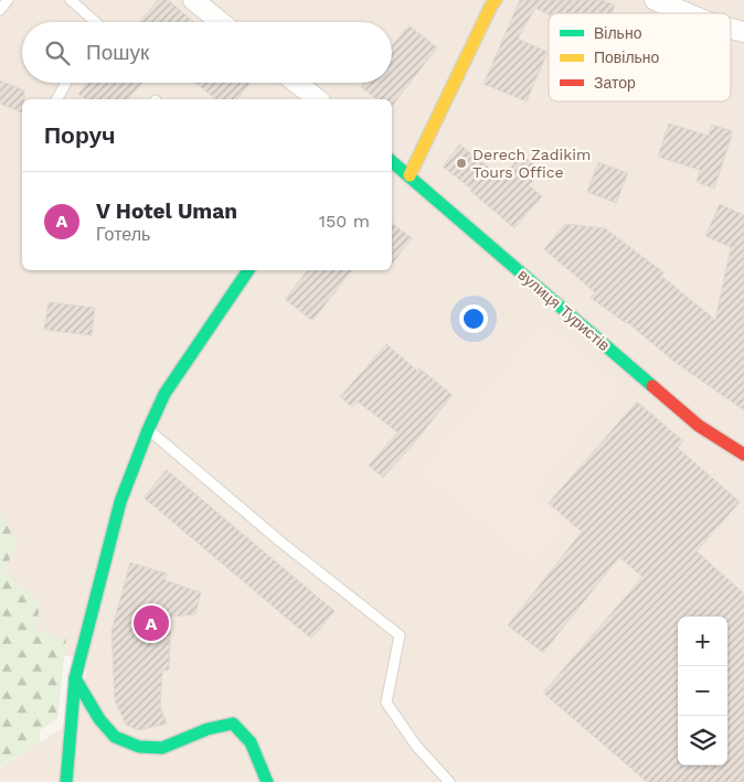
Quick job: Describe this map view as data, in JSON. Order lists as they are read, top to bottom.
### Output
{
  "streets": {
    "street": ["вулиця Туристів"]
  },
  "places": ["Derech Zadikim Tours Office"],
  "legend": ["Вільно", "Повільно", "Затор"],
  "page": {
    "search": "Пошук",
    "heading": "Поруч",
    "list": [
      {
        "mark": "A",
        "name": "V Hotel Uman",
        "note": "Готель",
        "value": "150 m"
      }
    ],
    "pins": "A",
    "map_buttons": ["+", "−"]
  }
}
